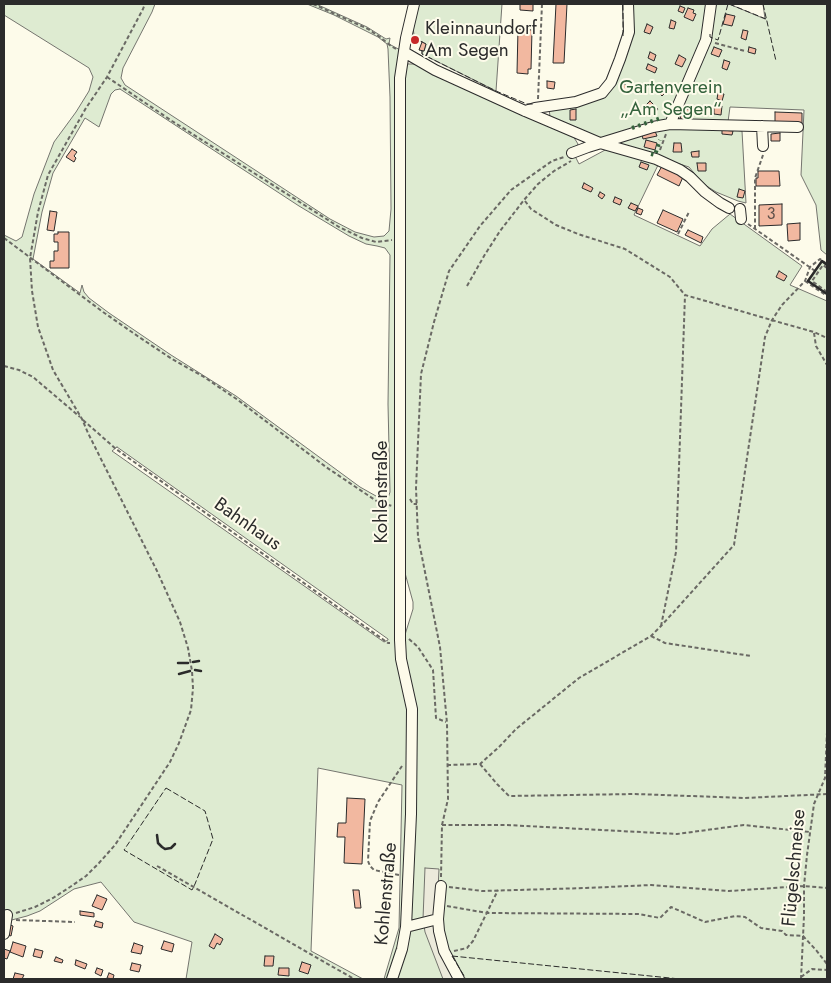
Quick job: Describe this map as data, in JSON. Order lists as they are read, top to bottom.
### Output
{
  "streets": {
    "street": ["Kohlenstraße"],
    "path": ["Bahnhaus", "Flügelschneise"]
  },
  "crossings": [
    ["Kohlenstraße", "Bahnhaus"]
  ],
  "parks": ["Gartenverein „Am Segen“"],
  "places": ["Kleinnaundorf Am Segen"],
  "house_numbers": ["3"]
}
